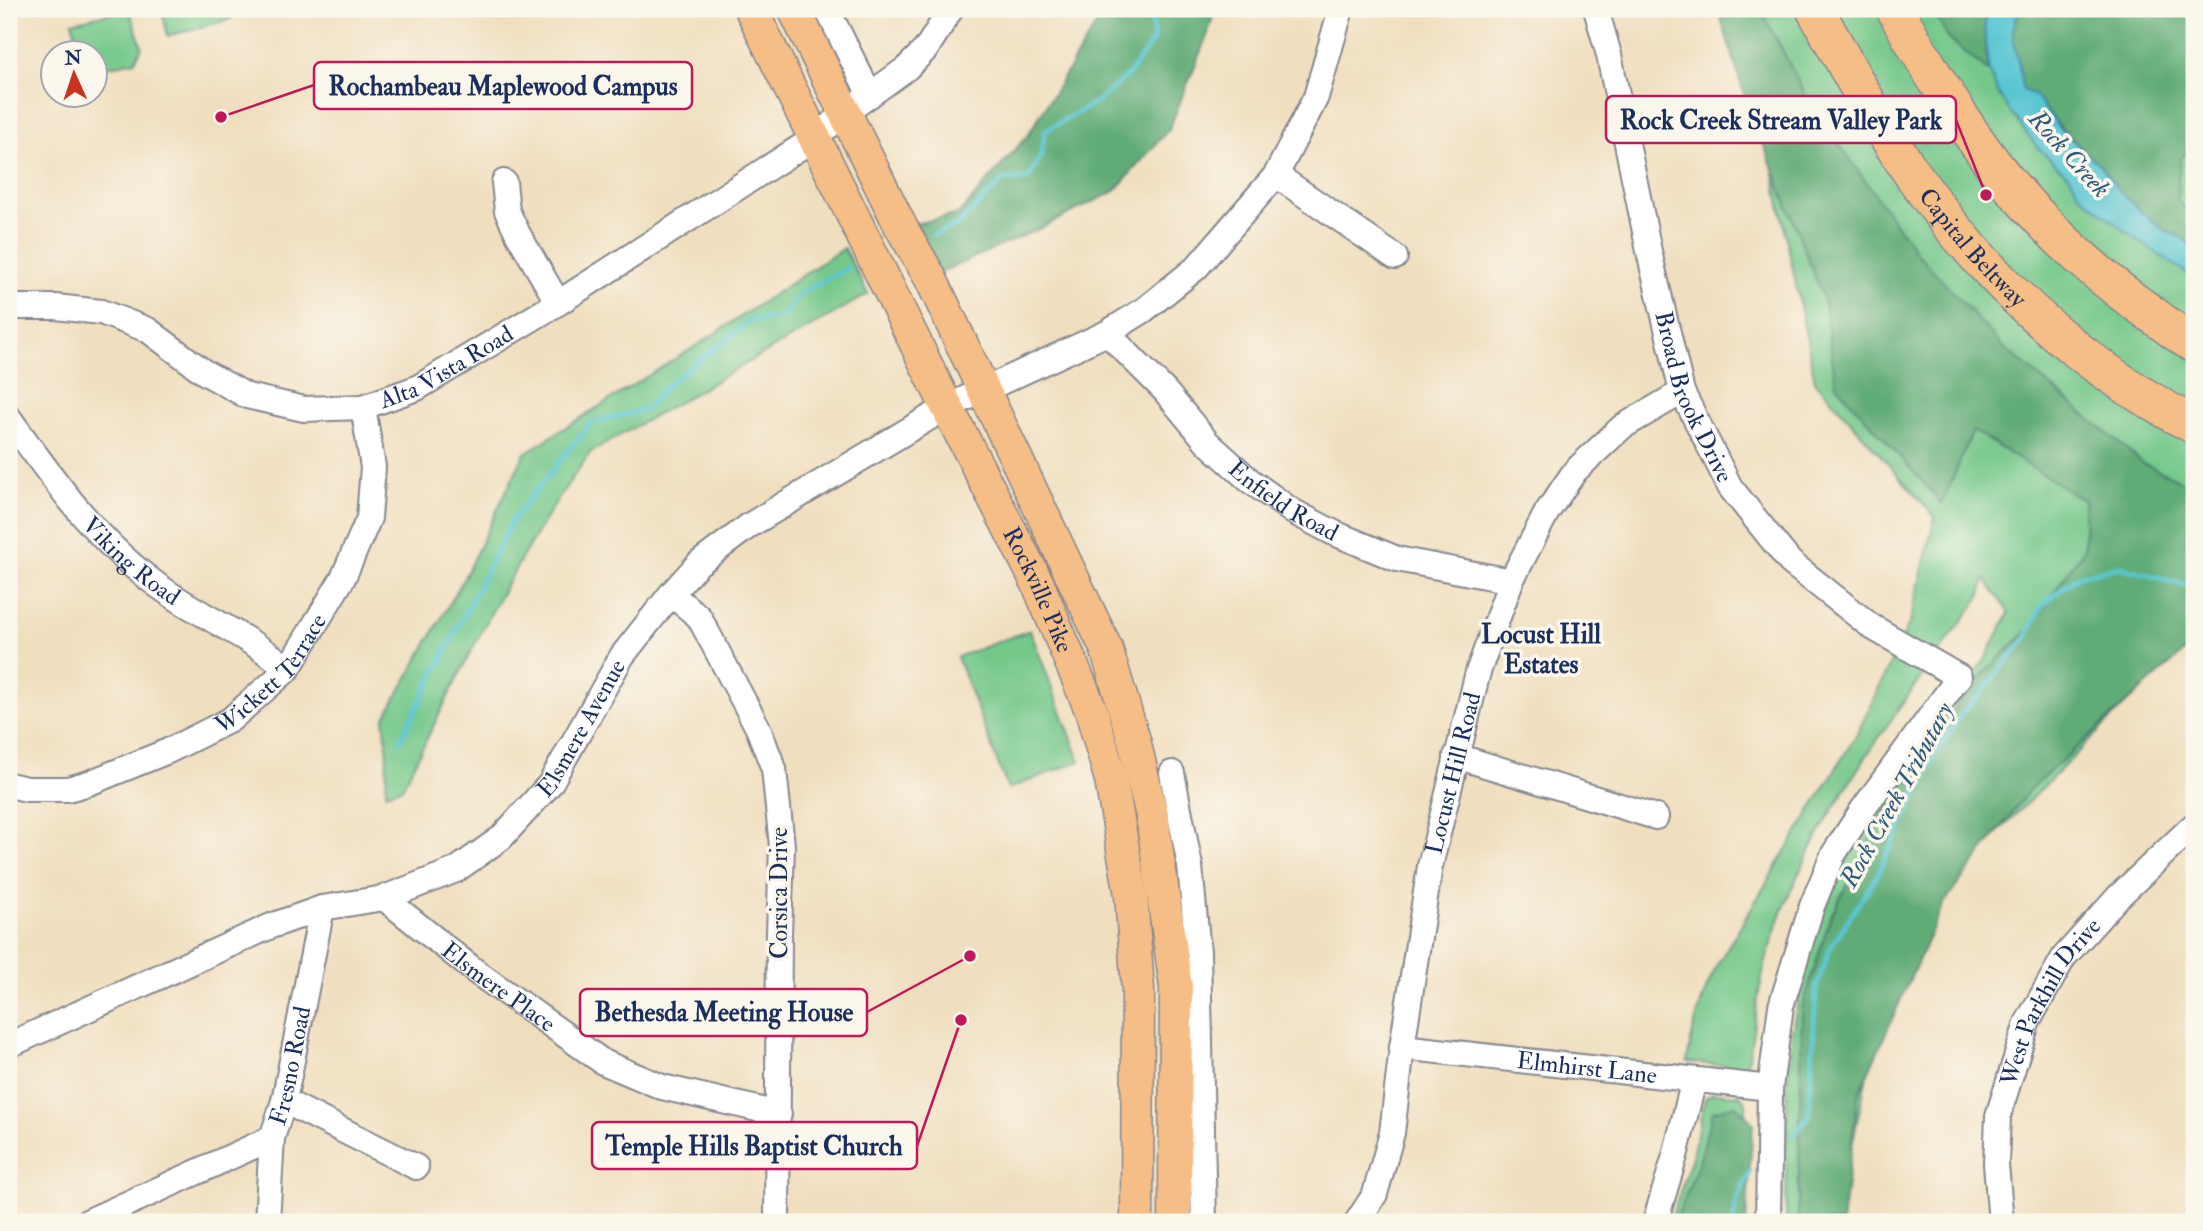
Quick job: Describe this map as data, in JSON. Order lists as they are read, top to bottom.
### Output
{
  "streets": {
    "highway": ["Capital Beltway"],
    "main road": ["Rockville Pike"],
    "street": [
      "Alta Vista Road",
      "Broad Brook Drive",
      "Enfield Road",
      "Viking Road",
      "Wickett Terrace",
      "Elsmere Avenue",
      "Locust Hill Road",
      "Corsica Drive",
      "Elsmere Place",
      "West Parkhill Drive",
      "Fresno Road",
      "Elmhirst Lane"
    ]
  },
  "crossings": [
    ["Alta Vista Road", "Rockville Pike"],
    ["Alta Vista Road", "Wickett Terrace"],
    ["Broad Brook Drive", "Locust Hill Road"],
    ["Broad Brook Drive", "Elmhirst Lane"],
    ["Enfield Road", "Elsmere Avenue"],
    ["Enfield Road", "Locust Hill Road"],
    ["Viking Road", "Wickett Terrace"],
    ["Rockville Pike", "Elsmere Avenue"],
    ["Elsmere Avenue", "Corsica Drive"],
    ["Elsmere Avenue", "Elsmere Place"],
    ["Elsmere Avenue", "Fresno Road"],
    ["Locust Hill Road", "Elmhirst Lane"],
    ["Corsica Drive", "Elsmere Place"]
  ],
  "districts": ["Locust Hill Estates"],
  "water": ["Rock Creek", "Rock Creek Tributary"],
  "places": [
    "Rochambeau Maplewood Campus",
    "Rock Creek Stream Valley Park",
    "Bethesda Meeting House",
    "Temple Hills Baptist Church"
  ],
  "north": "top"
}
